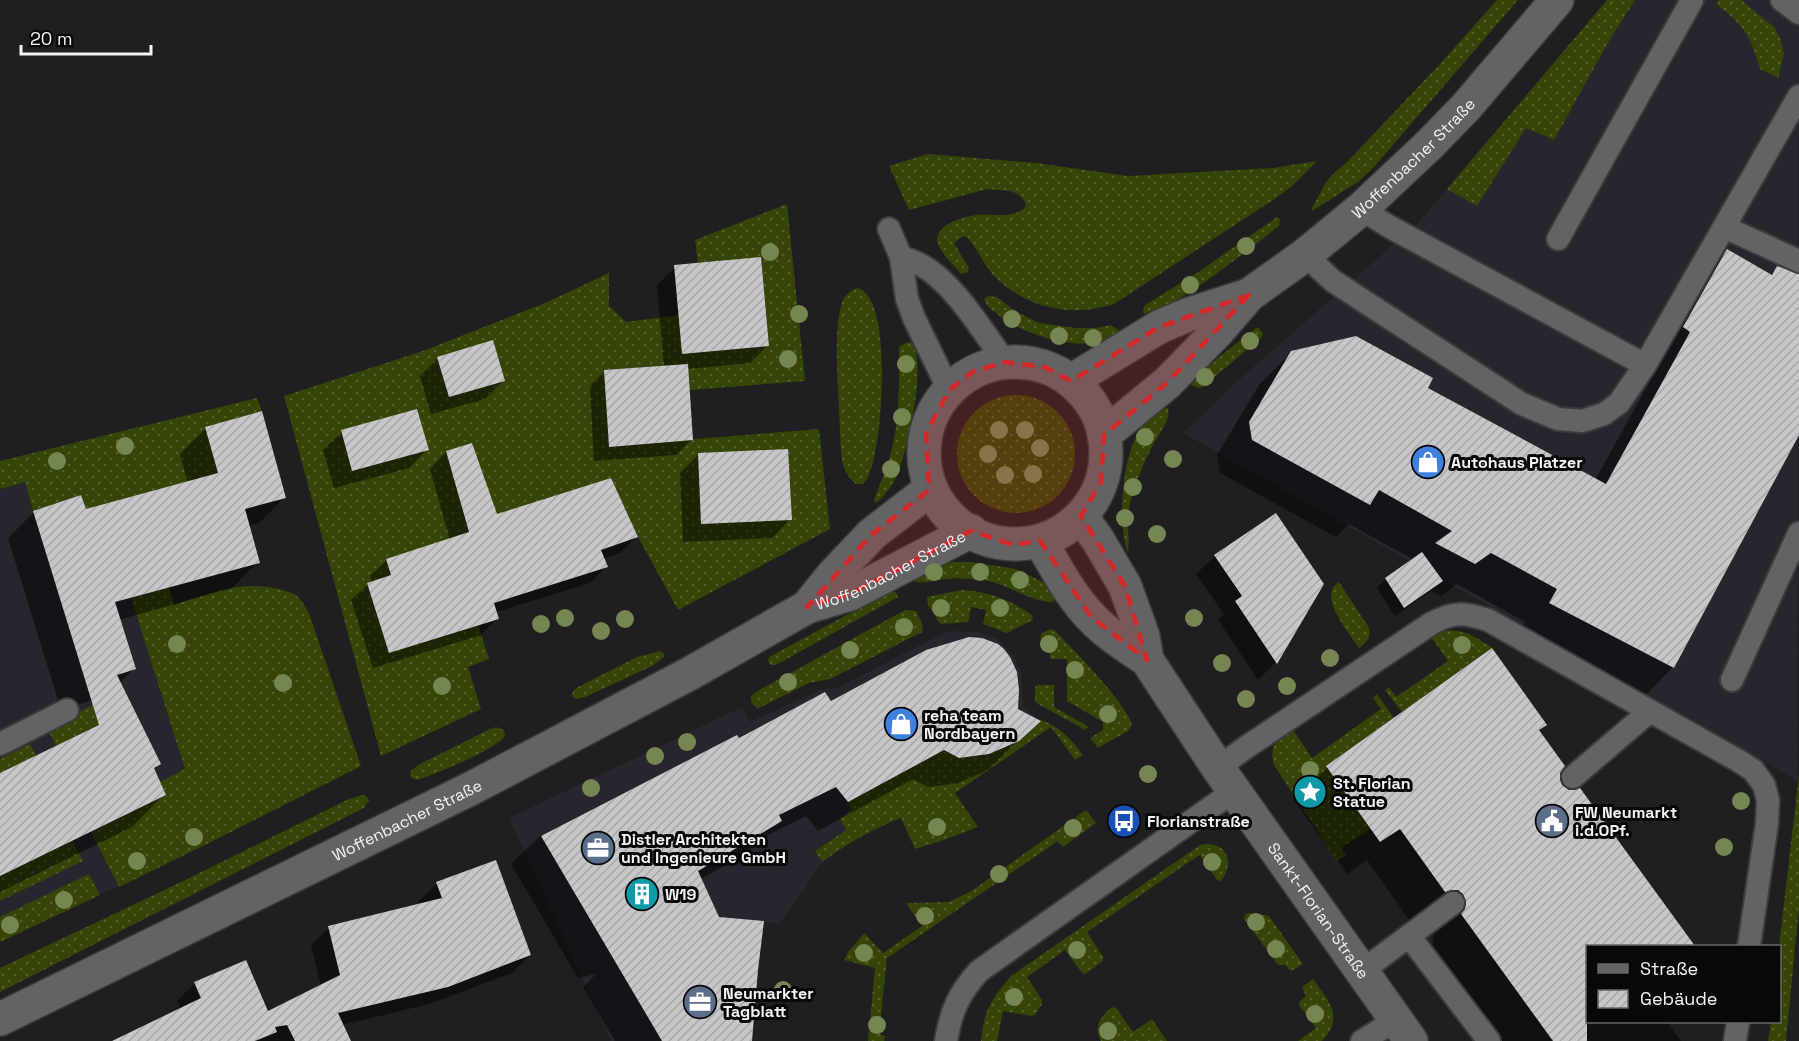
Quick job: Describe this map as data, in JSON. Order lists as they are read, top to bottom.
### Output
{
  "streets": {
    "street": ["Woffenbacher Straße", "Sankt-Florian-Straße"]
  },
  "crossings": [
    ["Woffenbacher Straße", "Sankt-Florian-Straße"]
  ],
  "places": {
    "shop": ["Autohaus Platzer", "reha team Nordbayern"],
    "place": ["St. Florian Statue"],
    "bus stop": ["Florianstraße"],
    "public building": ["FW Neumarkt i.d.OPf."],
    "office": ["Distler Architekten und Ingenieure GmbH", "Neumarkter Tagblatt"],
    "building": ["W19"]
  },
  "legend": ["Straße", "Gebäude"],
  "scale_bar": "20 m"
}
